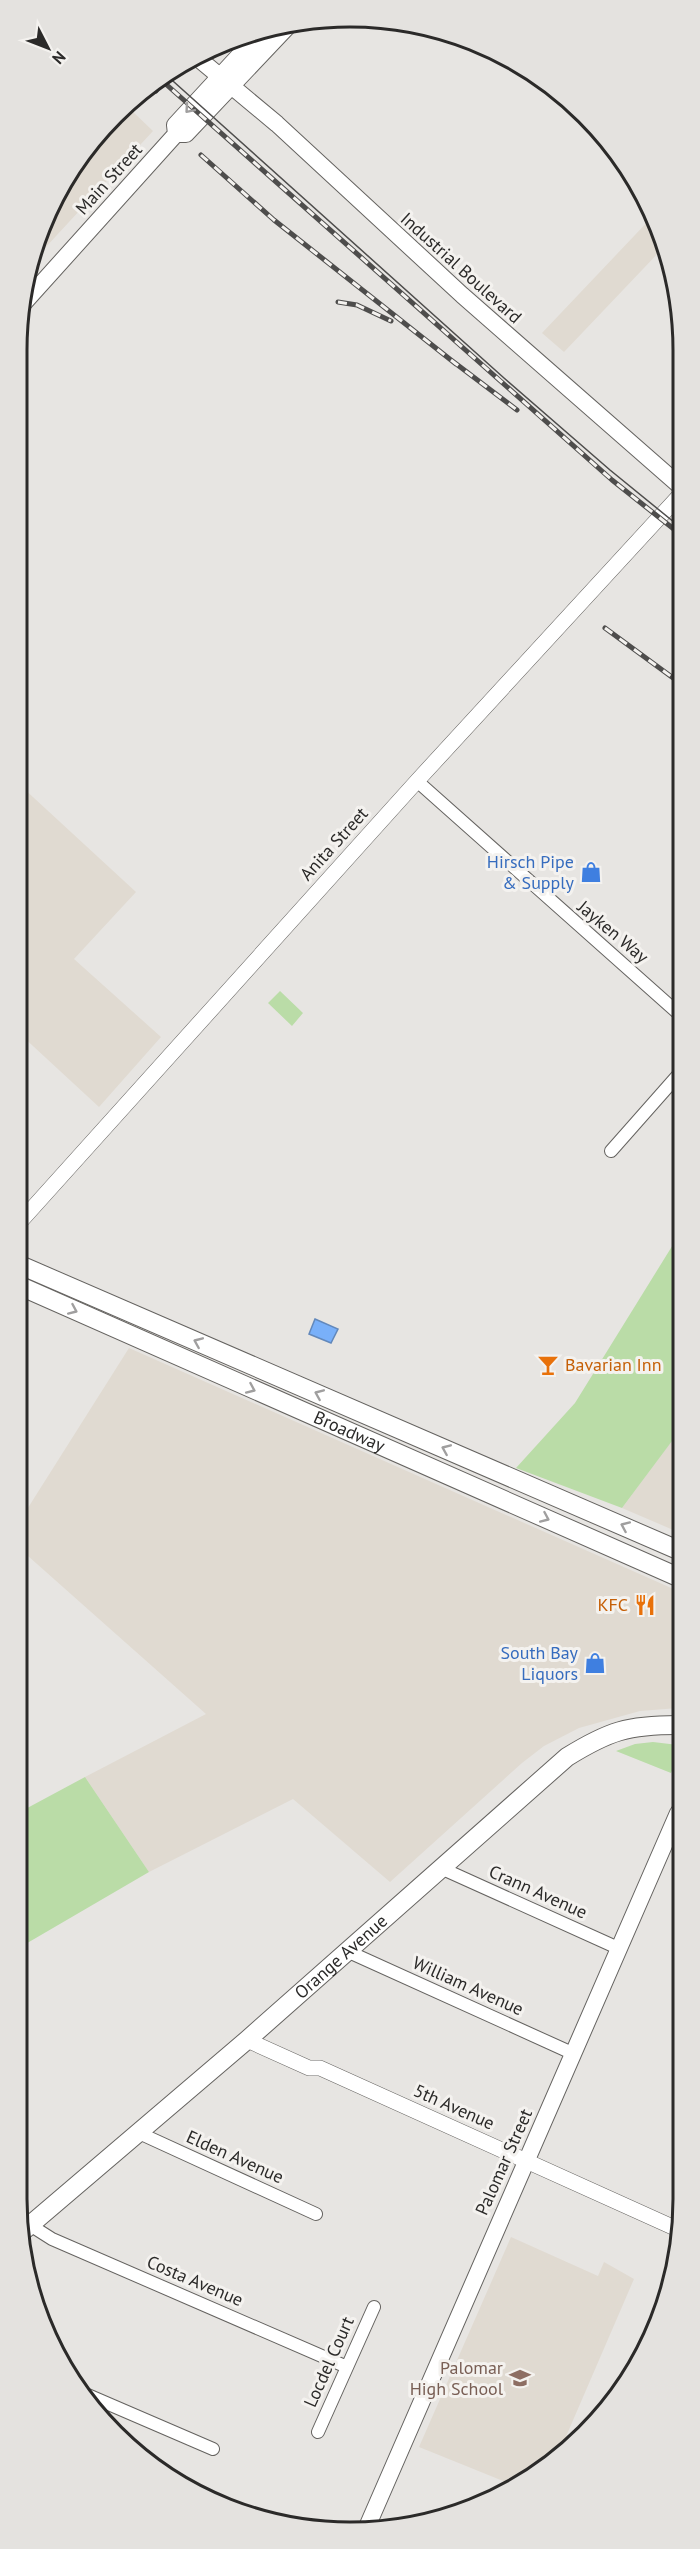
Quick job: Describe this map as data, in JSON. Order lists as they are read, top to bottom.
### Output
{
  "streets": {
    "main road": [
      "Main Street",
      "Industrial Boulevard",
      "Broadway",
      "Orange Avenue",
      "Palomar Street"
    ],
    "street": [
      "Anita Street",
      "Jayken Way",
      "Crann Avenue",
      "William Avenue",
      "5th Avenue",
      "Elden Avenue",
      "Costa Avenue",
      "Locdel Court"
    ]
  },
  "crossings": [
    ["Main Street", "Industrial Boulevard"],
    ["Anita Street", "Jayken Way"],
    ["Crann Avenue", "Orange Avenue"],
    ["Crann Avenue", "Palomar Street"],
    ["Orange Avenue", "William Avenue"],
    ["Orange Avenue", "5th Avenue"],
    ["Orange Avenue", "Elden Avenue"],
    ["William Avenue", "Palomar Street"],
    ["5th Avenue", "Palomar Street"],
    ["Costa Avenue", "Locdel Court"]
  ],
  "places": {
    "shop": ["Hirsch Pipe & Supply", "South Bay Liquors"],
    "bar": ["Bavarian Inn"],
    "restaurant": ["KFC"],
    "school or university": ["Palomar High School"]
  },
  "north": "bottom right"
}
